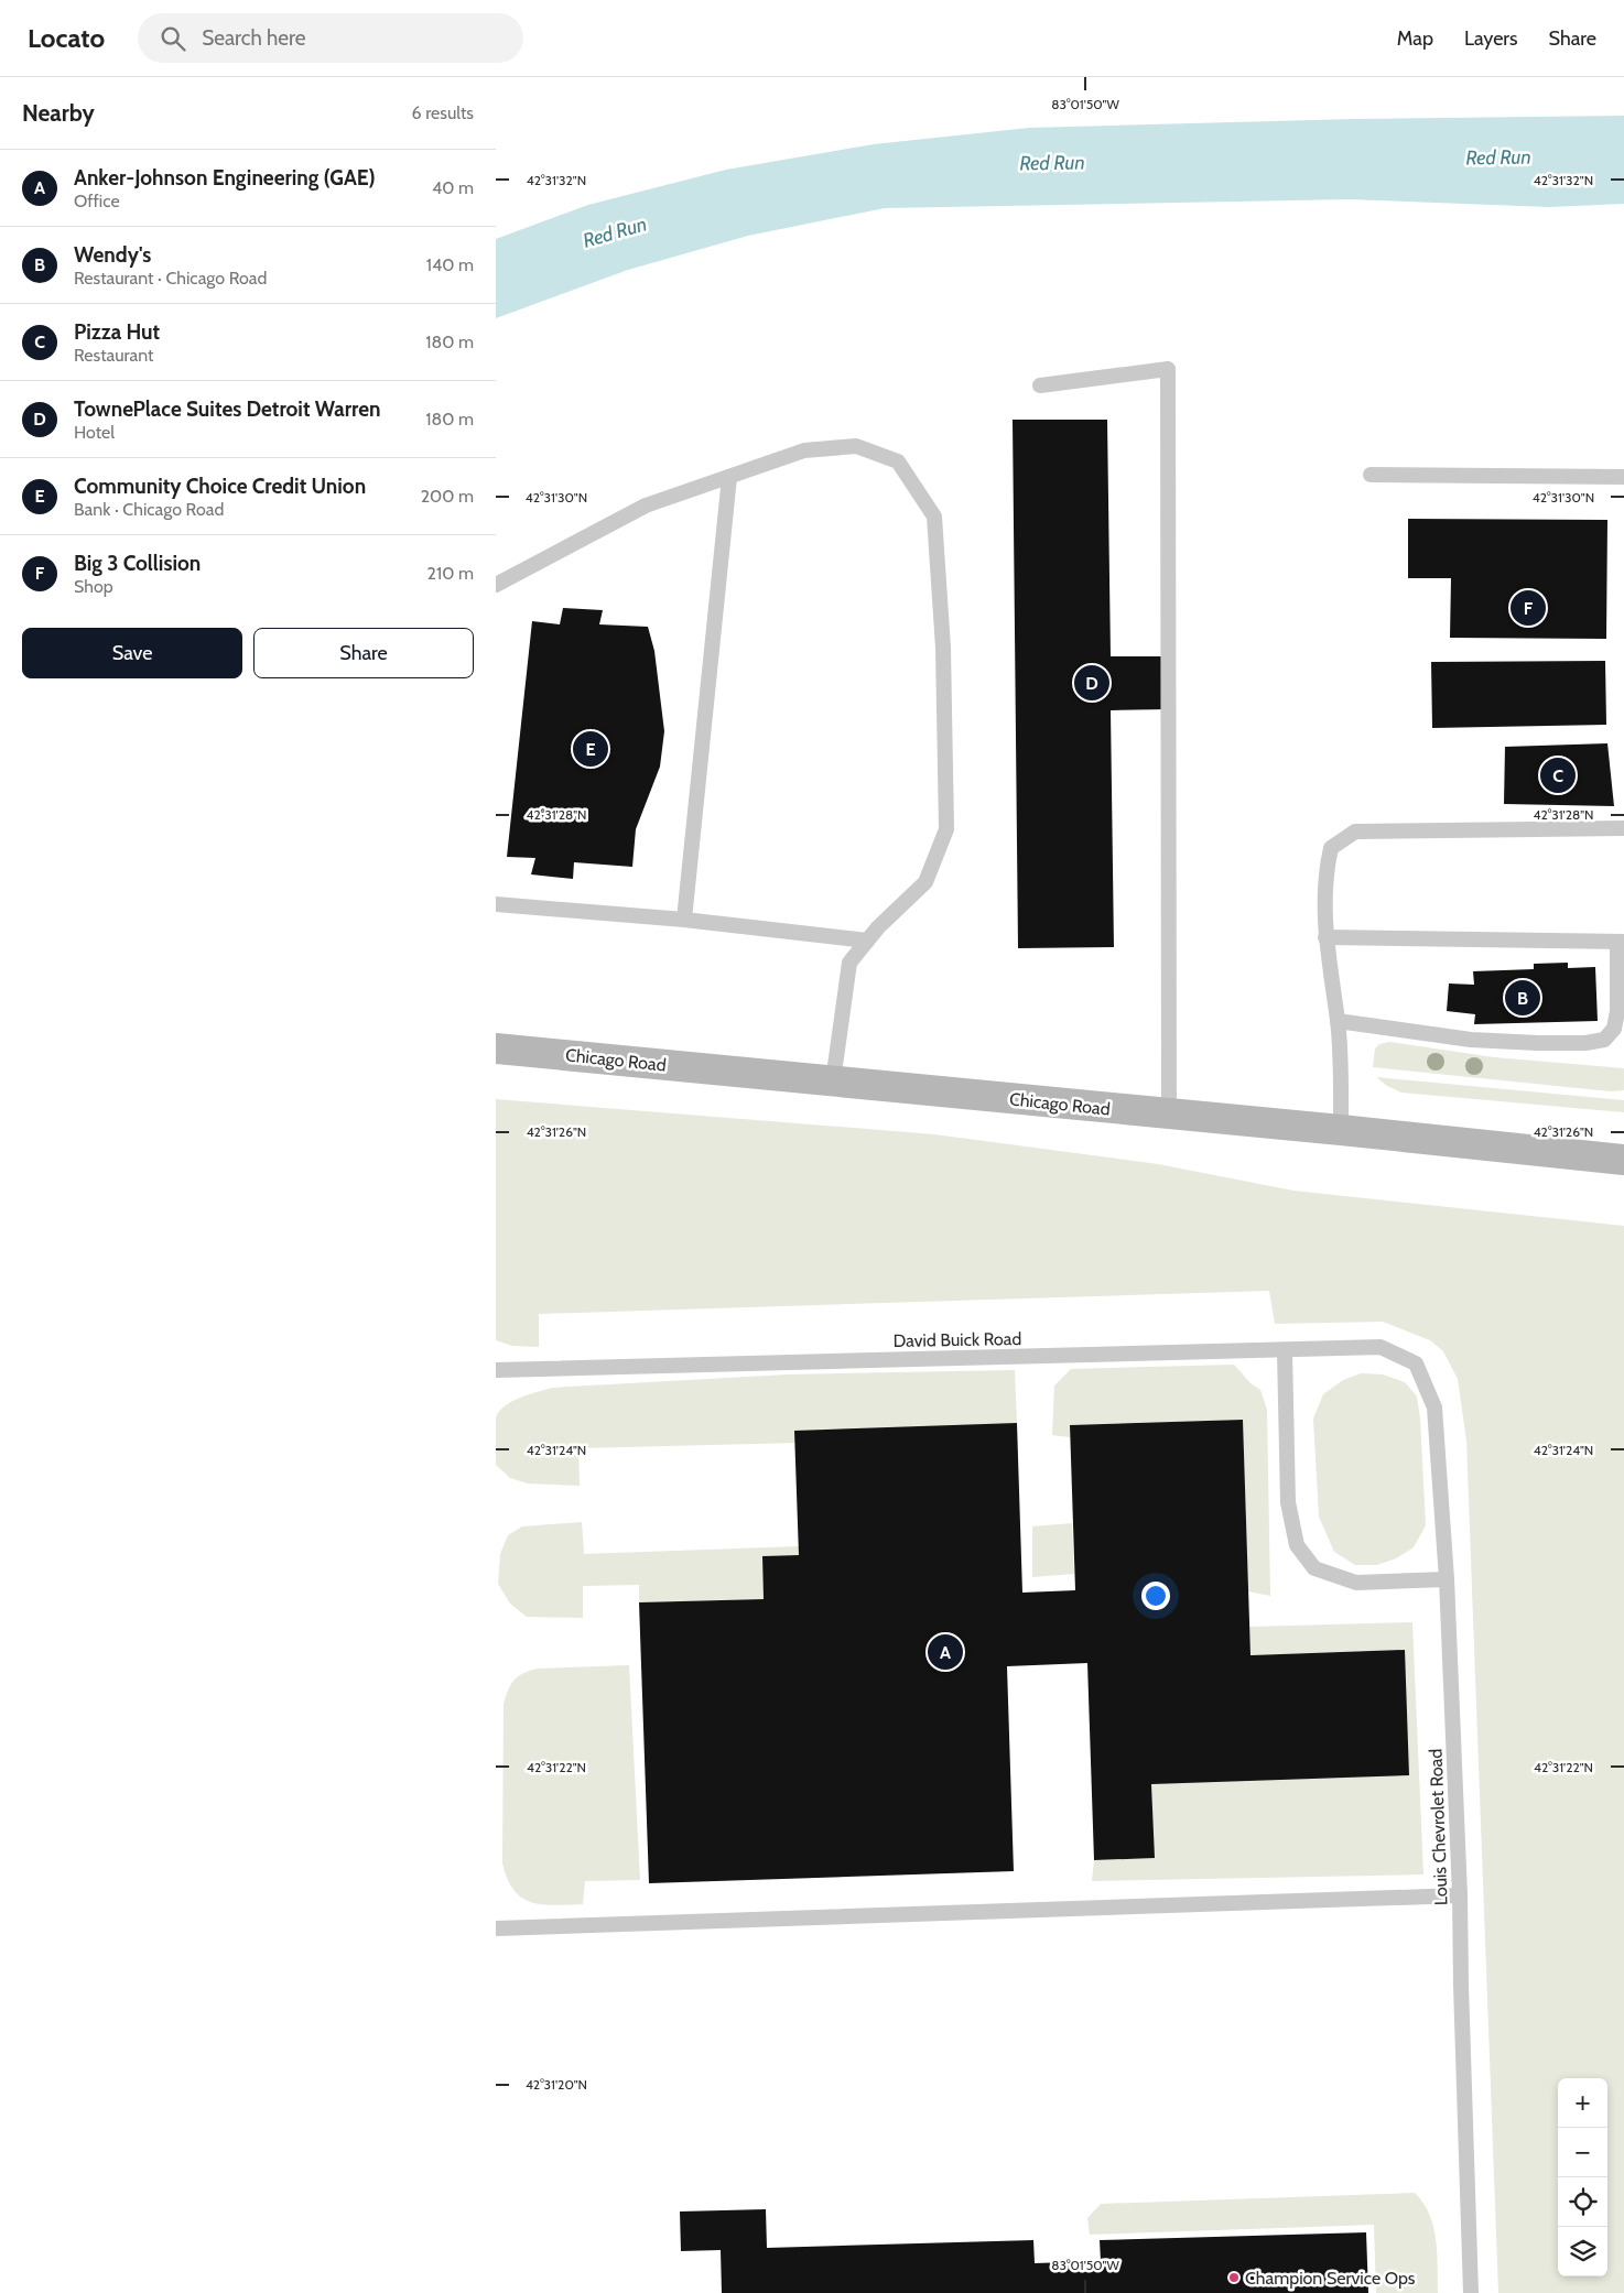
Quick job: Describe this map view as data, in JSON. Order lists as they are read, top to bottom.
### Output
{
  "streets": {
    "main road": ["Chicago Road"],
    "lane": ["David Buick Road", "Louis Chevrolet Road"]
  },
  "crossings": [
    ["David Buick Road", "Louis Chevrolet Road"]
  ],
  "water": ["Red Run"],
  "places": ["Champion Service Ops"],
  "page": {
    "header": "Locato",
    "search": "Search here",
    "nav": ["Map", "Layers", "Share"],
    "heading": ["Nearby", "6 results"],
    "list": [
      {
        "mark": "A",
        "name": "Anker-Johnson Engineering (GAE)",
        "note": "Office",
        "value": "40 m"
      },
      {
        "mark": "B",
        "name": "Wendy's",
        "note": "Restaurant · Chicago Road",
        "value": "140 m"
      },
      {
        "mark": "C",
        "name": "Pizza Hut",
        "note": "Restaurant",
        "value": "180 m"
      },
      {
        "mark": "D",
        "name": "TownePlace Suites Detroit Warren",
        "note": "Hotel",
        "value": "180 m"
      },
      {
        "mark": "E",
        "name": "Community Choice Credit Union",
        "note": "Bank · Chicago Road",
        "value": "200 m"
      },
      {
        "mark": "F",
        "name": "Big 3 Collision",
        "note": "Shop",
        "value": "210 m"
      }
    ],
    "pins": [
      "F",
      "D",
      "E",
      "C",
      "B",
      "A"
    ],
    "buttons": ["Save", "Share"],
    "map_buttons": ["+", "−"]
  },
  "coordinates": [
    "83°01'50\"W",
    "42°31'32\"N",
    "42°31'30\"N",
    "42°31'28\"N",
    "42°31'26\"N",
    "42°31'24\"N",
    "42°31'22\"N",
    "42°31'20\"N"
  ]
}
